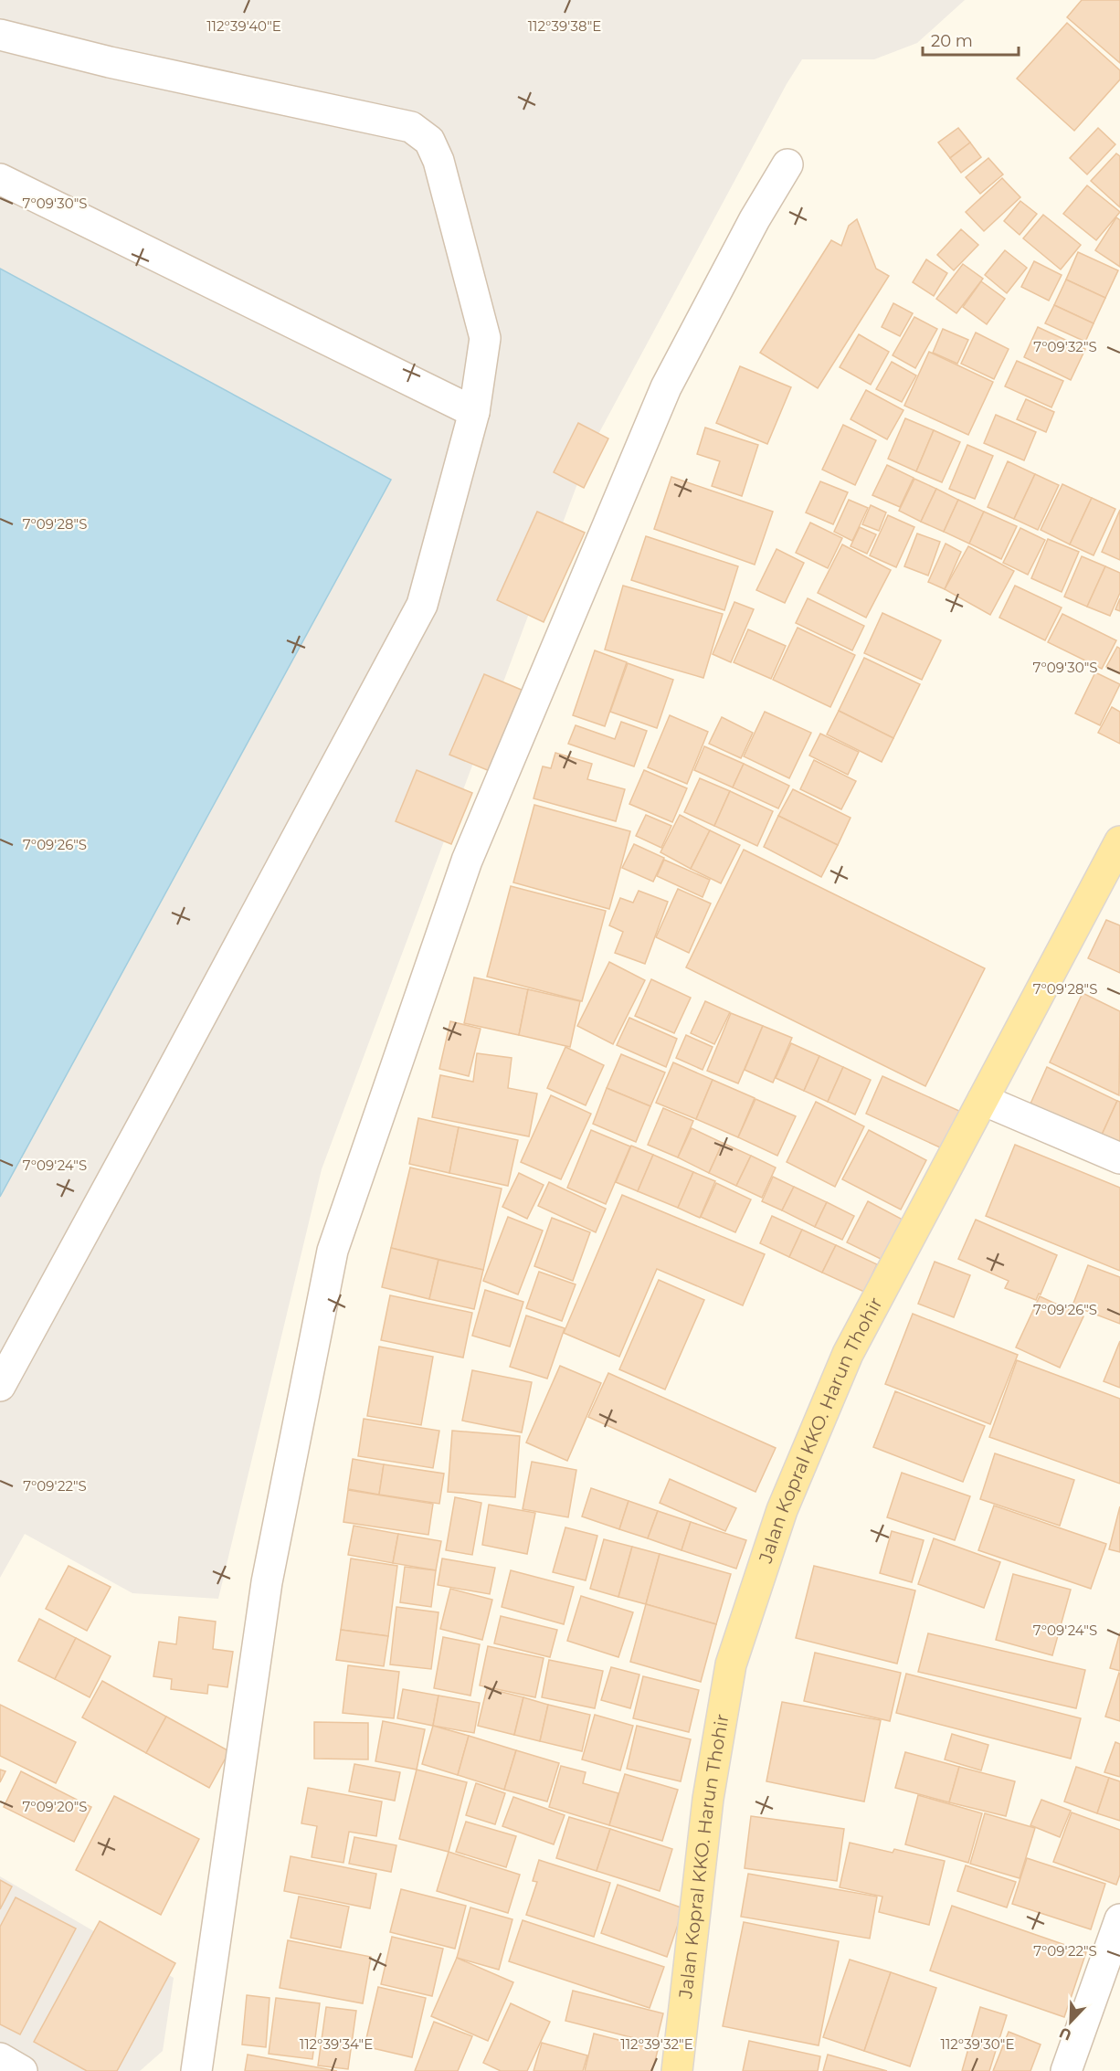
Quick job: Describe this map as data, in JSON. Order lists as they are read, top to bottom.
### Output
{
  "streets": {
    "main road": ["Jalan Kopral KKO. Harun Thohir"]
  },
  "scale_bar": "20 m",
  "north": "bottom left",
  "coordinates": [
    "112°39'40\"E",
    "112°39'38\"E",
    "7°09'30\"S",
    "7°09'32\"S",
    "7°09'28\"S",
    "7°09'26\"S",
    "7°09'24\"S",
    "7°09'22\"S",
    "7°09'20\"S",
    "112°39'34\"E",
    "112°39'32\"E",
    "112°39'30\"E"
  ]
}
